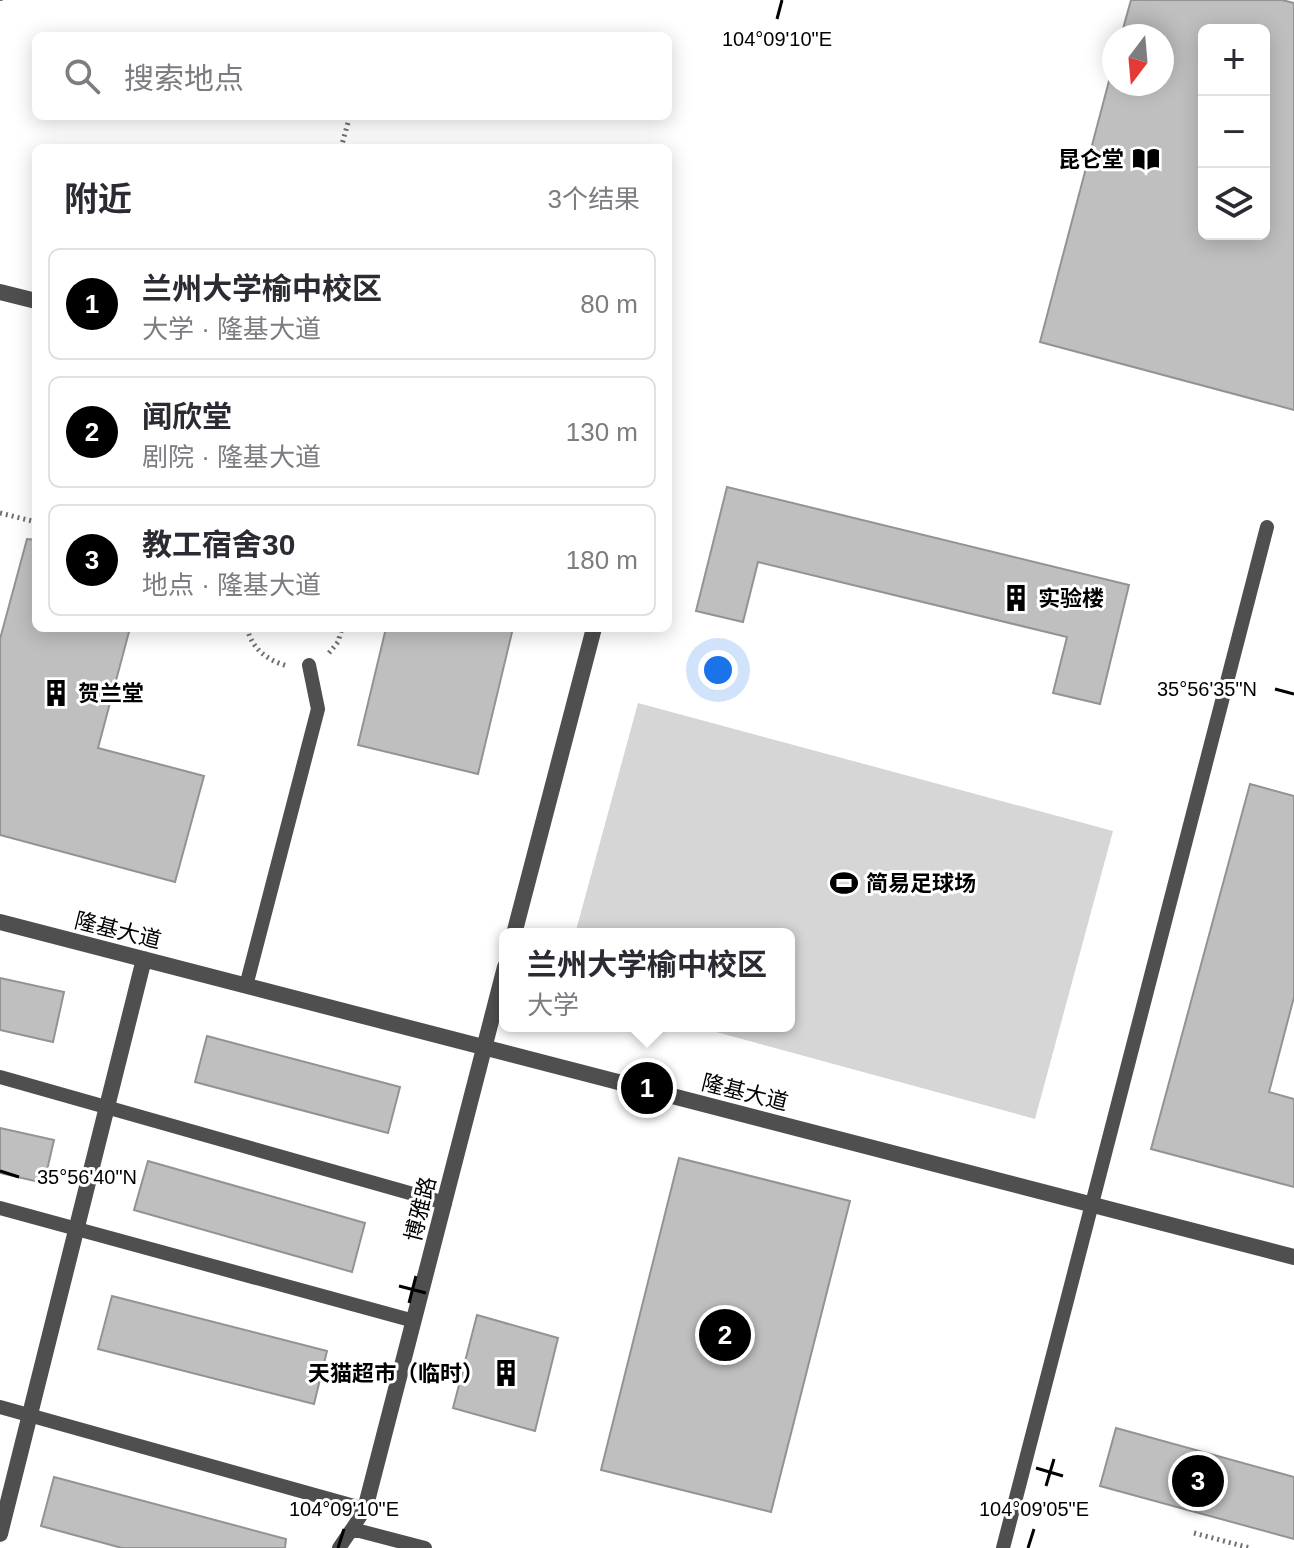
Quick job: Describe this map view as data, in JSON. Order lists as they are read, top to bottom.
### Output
{
  "streets": {
    "street": ["隆基大道", "博雅路"]
  },
  "crossings": [
    ["隆基大道", "博雅路"]
  ],
  "places": {
    "library": ["昆仑堂"],
    "building": ["实验楼", "贺兰堂", "天猫超市（临时）"],
    "sports": ["简易足球场"]
  },
  "north": "bottom",
  "page": {
    "map_buttons": ["+", "−"],
    "search": "搜索地点",
    "heading": ["附近", "3个结果"],
    "list": [
      {
        "mark": "1",
        "name": "兰州大学榆中校区",
        "note": "大学 · 隆基大道",
        "value": "80 m"
      },
      {
        "mark": "2",
        "name": "闻欣堂",
        "note": "剧院 · 隆基大道",
        "value": "130 m"
      },
      {
        "mark": "3",
        "name": "教工宿舍30",
        "note": "地点 · 隆基大道",
        "value": "180 m"
      }
    ],
    "popup": ["兰州大学榆中校区", "大学"],
    "pins": ["1", "2", "3"]
  },
  "coordinates": [
    "104°09'10\"E",
    "35°56'35\"N",
    "35°56'40\"N",
    "104°09'05\"E"
  ]
}
